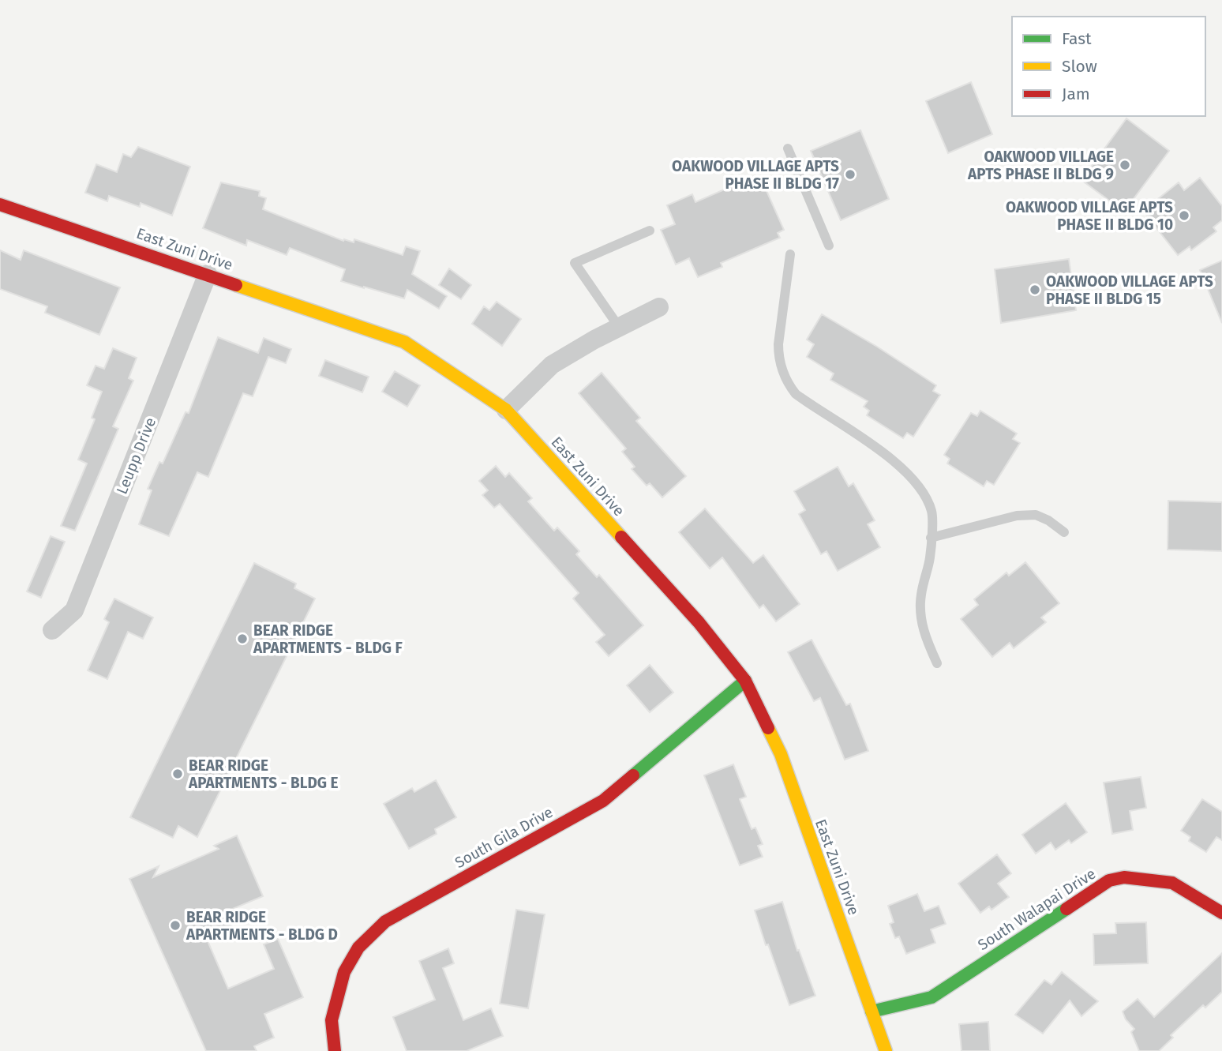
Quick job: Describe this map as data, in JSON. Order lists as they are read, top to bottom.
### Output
{
  "streets": {
    "street": [
      "East Zuni Drive",
      "Leupp Drive",
      "South Gila Drive",
      "South Walapai Drive"
    ]
  },
  "crossings": [
    ["East Zuni Drive", "Leupp Drive"],
    ["East Zuni Drive", "South Gila Drive"],
    ["East Zuni Drive", "South Walapai Drive"]
  ],
  "places": [
    "OAKWOOD VILLAGE APTS PHASE II BLDG 9",
    "OAKWOOD VILLAGE APTS PHASE II BLDG 17",
    "OAKWOOD VILLAGE APTS PHASE II BLDG 10",
    "OAKWOOD VILLAGE APTS PHASE II BLDG 15",
    "BEAR RIDGE APARTMENTS - BLDG F",
    "BEAR RIDGE APARTMENTS - BLDG E",
    "BEAR RIDGE APARTMENTS - BLDG D"
  ],
  "legend": ["Fast", "Slow", "Jam"]
}
